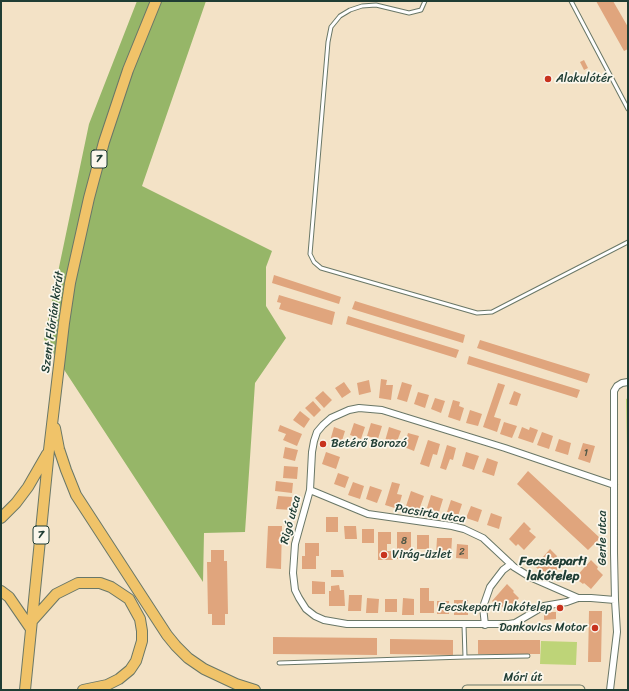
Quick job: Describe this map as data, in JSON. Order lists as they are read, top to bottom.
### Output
{
  "streets": {
    "main road": ["7", "Szent Flórián körút", "Móri út"],
    "street": ["Pacsirta utca", "Rigó utca", "Gerle utca"]
  },
  "crossings": [
    ["Pacsirta utca", "Rigó utca"],
    ["Rigó utca", "Gerle utca"]
  ],
  "districts": ["Fecskeparti lakótelep"],
  "places": [
    "Alakulótér",
    "Betérő Borozó",
    "Virág-üzlet",
    "Fecskeparti lakótelep",
    "Dankovics Motor"
  ],
  "house_numbers": ["1", "8", "2"]
}
